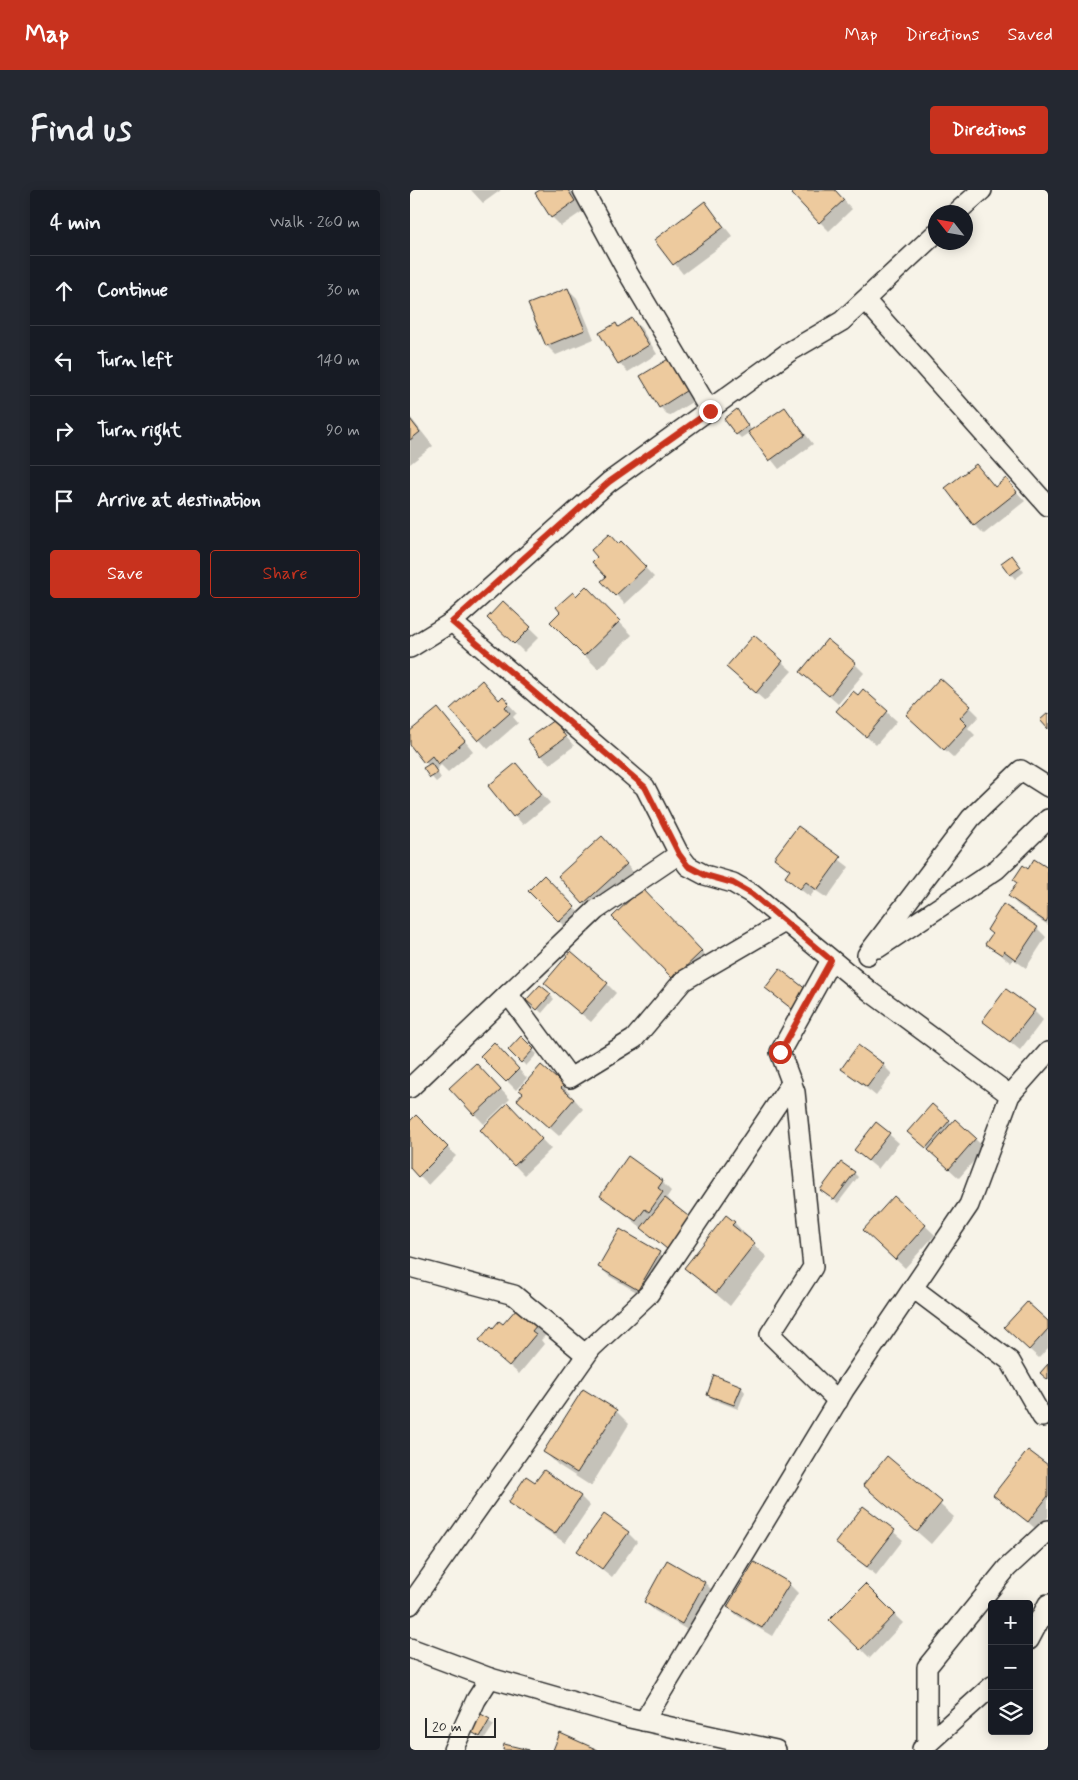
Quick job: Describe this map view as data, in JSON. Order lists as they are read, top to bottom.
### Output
{
  "scale_bar": "20 m",
  "north": "top left",
  "page": {
    "header": "Map",
    "nav": ["Map", "Directions", "Saved"],
    "buttons": [
      "Directions",
      ["Save", "Share"]
    ],
    "title": "Find us",
    "heading": ["4 min", "Walk · 260 m"],
    "list": [
      ["Continue", "30 m"],
      ["Turn left", "140 m"],
      ["Turn right", "90 m"],
      "Arrive at destination"
    ],
    "map_buttons": ["+", "−"],
    "scale": "20 m"
  }
}
